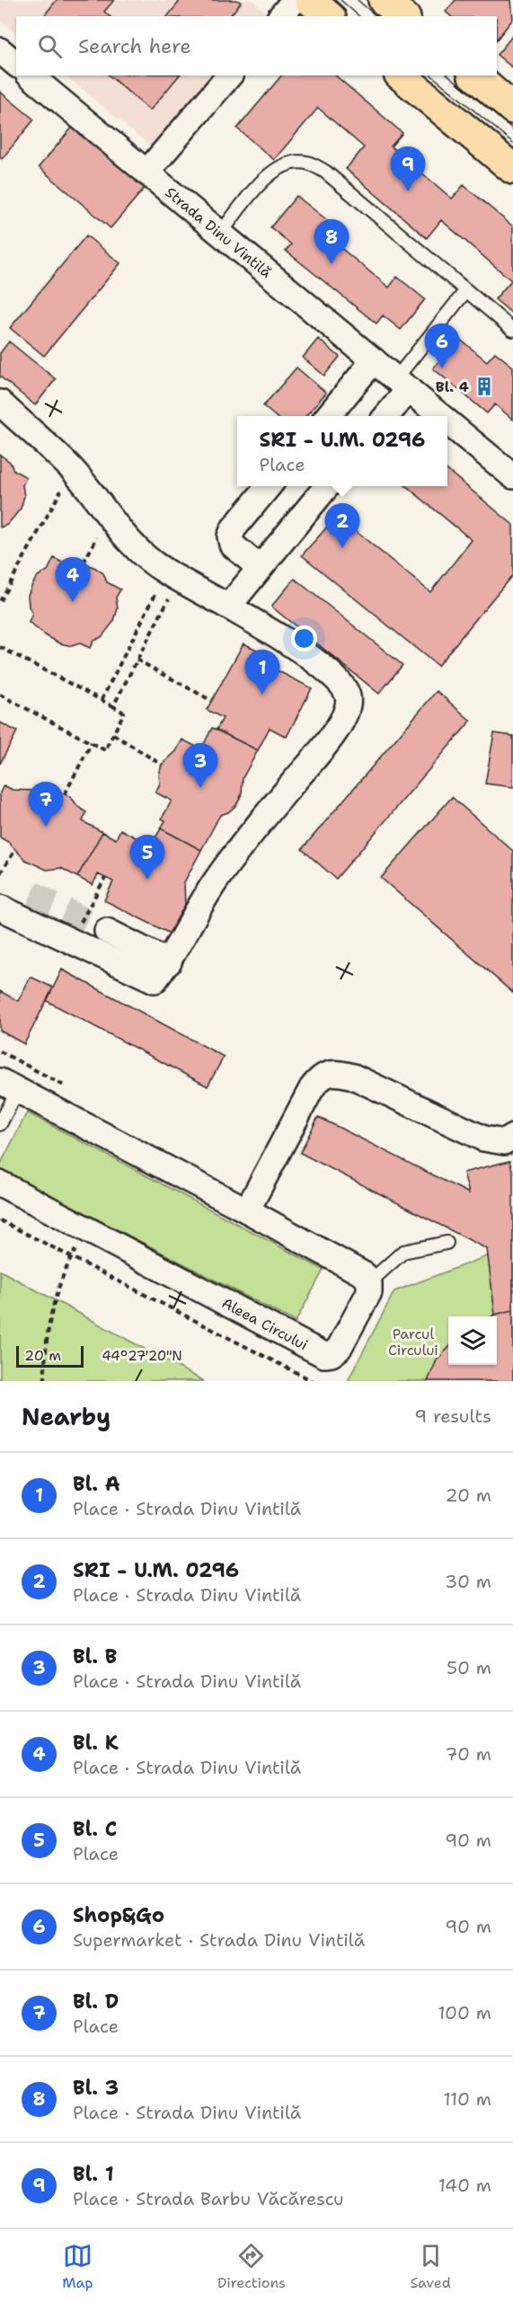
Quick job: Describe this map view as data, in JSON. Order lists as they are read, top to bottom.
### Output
{
  "streets": {
    "street": ["Strada Dinu Vintilă", "Aleea Circului"]
  },
  "parks": ["Parcul Circului"],
  "places": {
    "building": ["Bl. 4"]
  },
  "scale_bar": "20 m",
  "page": {
    "search": "Search here",
    "pins": [
      "9",
      "8",
      "6",
      "2",
      "4",
      "1",
      "3",
      "7",
      "5"
    ],
    "popup": ["SRI - U.M. 0296", "Place"],
    "scale": "20 m",
    "heading": ["Nearby", "9 results"],
    "list": [
      {
        "mark": "1",
        "name": "Bl. A",
        "note": "Place · Strada Dinu Vintilă",
        "value": "20 m"
      },
      {
        "mark": "2",
        "name": "SRI - U.M. 0296",
        "note": "Place · Strada Dinu Vintilă",
        "value": "30 m"
      },
      {
        "mark": "3",
        "name": "Bl. B",
        "note": "Place · Strada Dinu Vintilă",
        "value": "50 m"
      },
      {
        "mark": "4",
        "name": "Bl. K",
        "note": "Place · Strada Dinu Vintilă",
        "value": "70 m"
      },
      {
        "mark": "5",
        "name": "Bl. C",
        "note": "Place",
        "value": "90 m"
      },
      {
        "mark": "6",
        "name": "Shop&Go",
        "note": "Supermarket · Strada Dinu Vintilă",
        "value": "90 m"
      },
      {
        "mark": "7",
        "name": "Bl. D",
        "note": "Place",
        "value": "100 m"
      },
      {
        "mark": "8",
        "name": "Bl. 3",
        "note": "Place · Strada Dinu Vintilă",
        "value": "110 m"
      },
      {
        "mark": "9",
        "name": "Bl. 1",
        "note": "Place · Strada Barbu Văcărescu",
        "value": "140 m"
      }
    ],
    "nav": ["Map", "Directions", "Saved"]
  },
  "coordinates": ["44°27'20\"N"]
}
